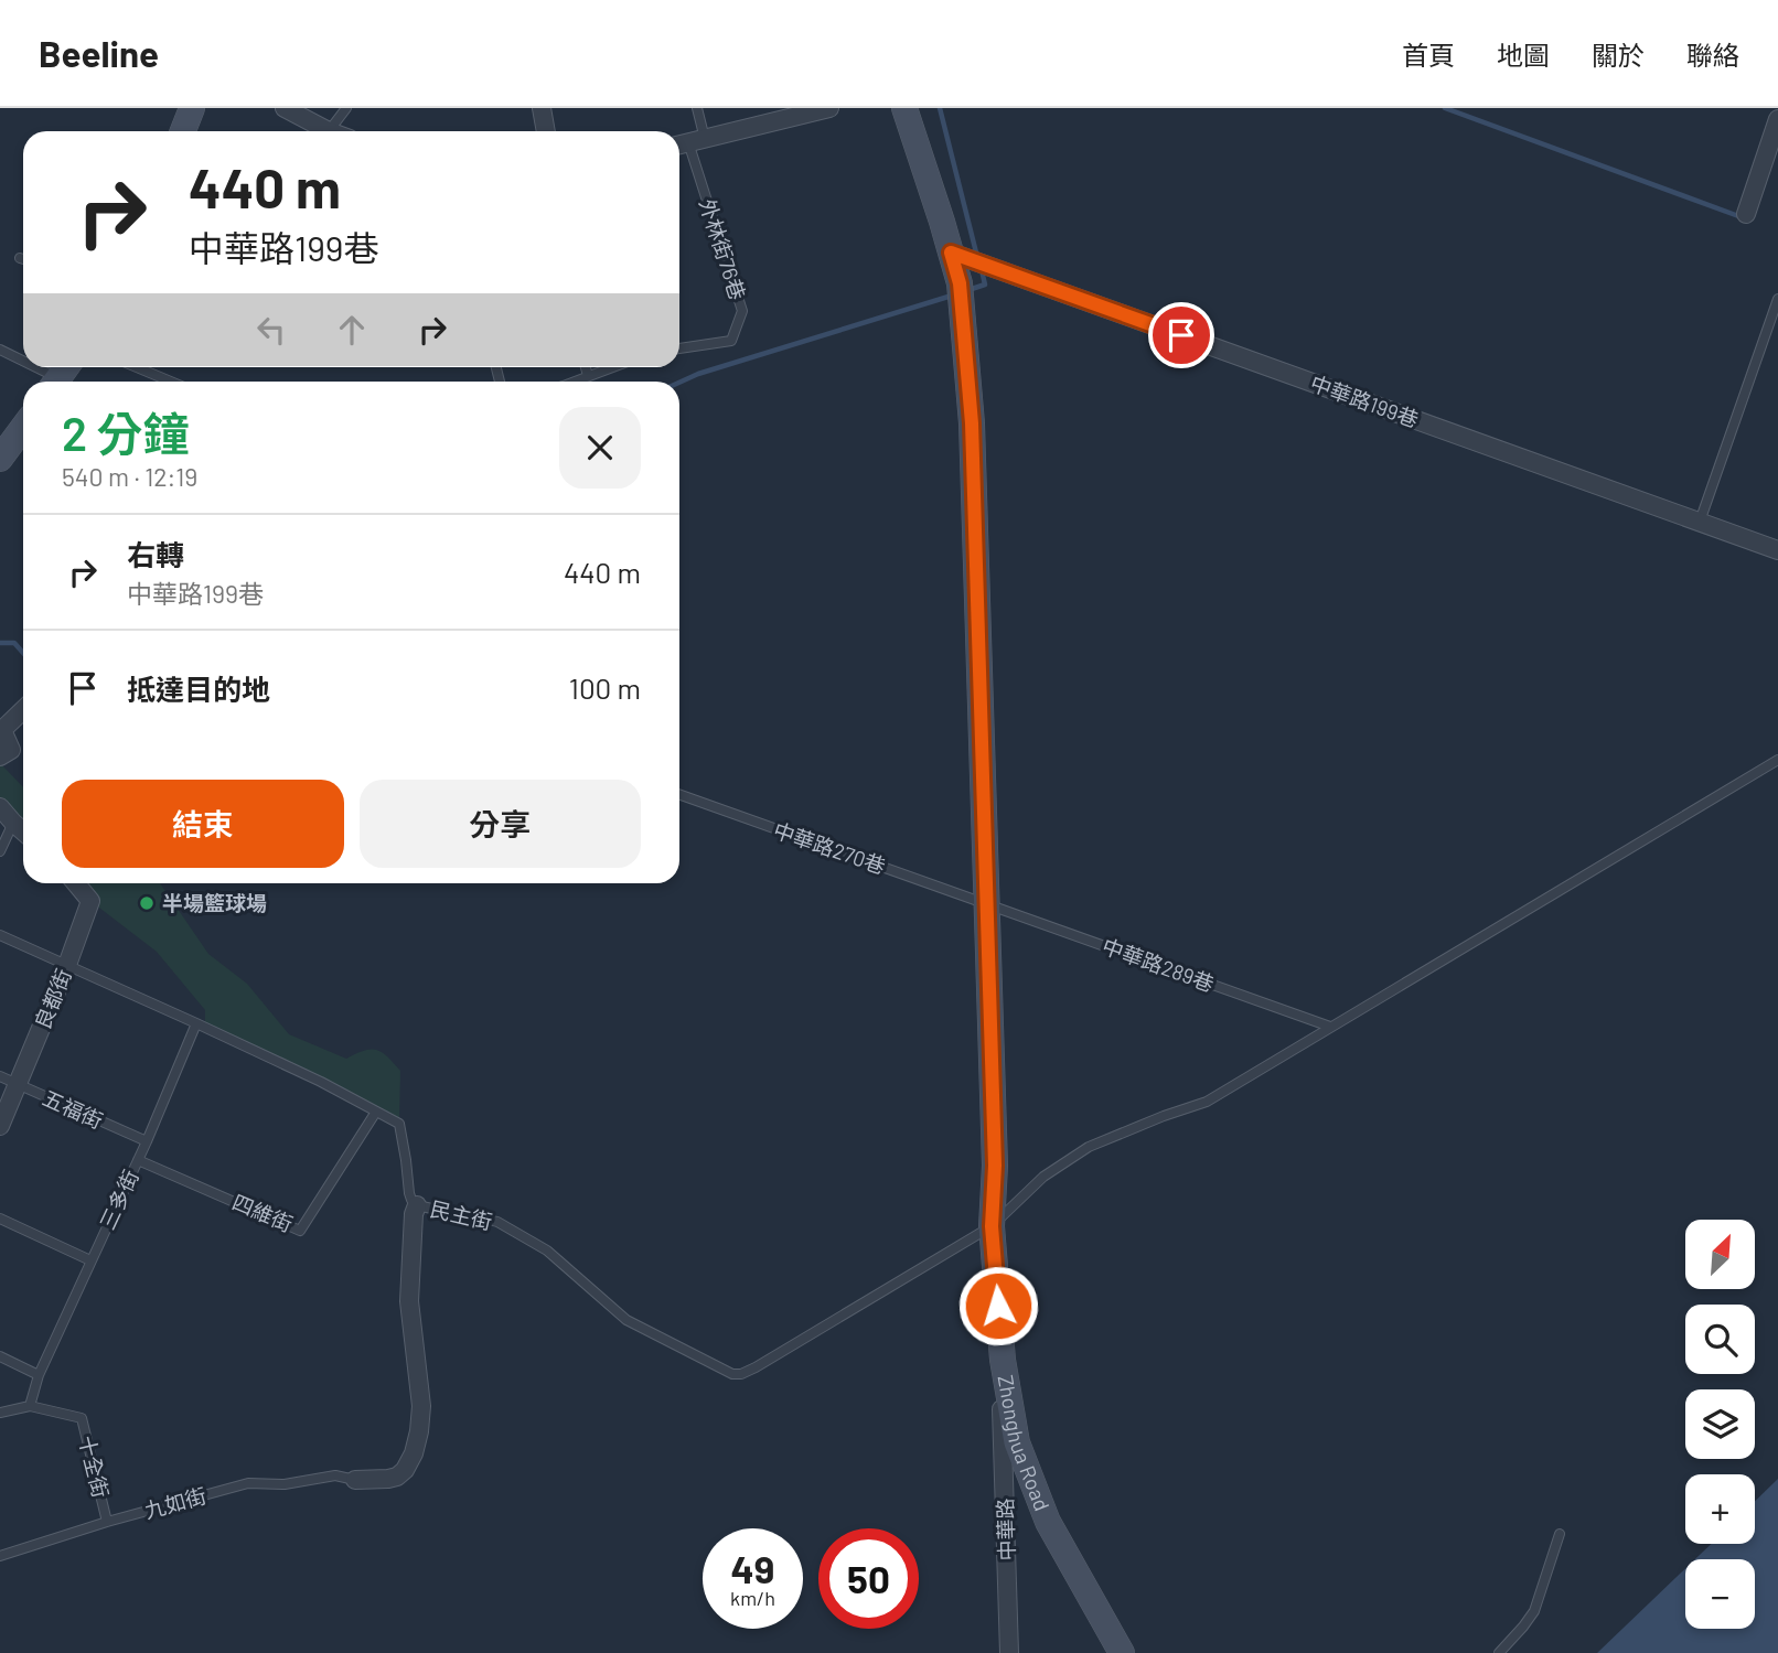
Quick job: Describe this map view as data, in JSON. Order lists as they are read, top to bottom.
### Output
{
  "streets": {
    "main road": ["Zhonghua Road"],
    "street": ["中華路199巷", "良都街", "中華路"],
    "lane": [
      "外林街76巷",
      "中華路270巷",
      "中華路289巷",
      "五福街",
      "三多街",
      "四維街",
      "民主街",
      "十全街",
      "九如街"
    ]
  },
  "crossings": [
    ["中華路199巷", "Zhonghua Road"],
    ["中華路270巷", "中華路289巷"],
    ["中華路270巷", "Zhonghua Road"],
    ["中華路289巷", "Zhonghua Road"],
    ["良都街", "五福街"],
    ["良都街", "民主街"],
    ["五福街", "三多街"],
    ["三多街", "四維街"],
    ["三多街", "民主街"],
    ["三多街", "十全街"],
    ["四維街", "民主街"],
    ["民主街", "Zhonghua Road"],
    ["Zhonghua Road", "中華路"],
    ["十全街", "九如街"]
  ],
  "places": ["半場籃球場"],
  "north": "top right",
  "page": {
    "header": "Beeline",
    "nav": [
      "首頁",
      "地圖",
      "關於",
      "聯絡"
    ],
    "turn": ["440 m", "中華路199巷"],
    "heading": ["2 分鐘", "540 m · 12:19"],
    "list": [
      {
        "name": "右轉",
        "note": "中華路199巷",
        "value": "440 m"
      },
      {
        "name": "抵達目的地",
        "value": "100 m"
      }
    ],
    "buttons": ["結束", "分享"],
    "map_buttons": ["+", "−"],
    "speed": "49 km/h",
    "limit": "50"
  }
}
